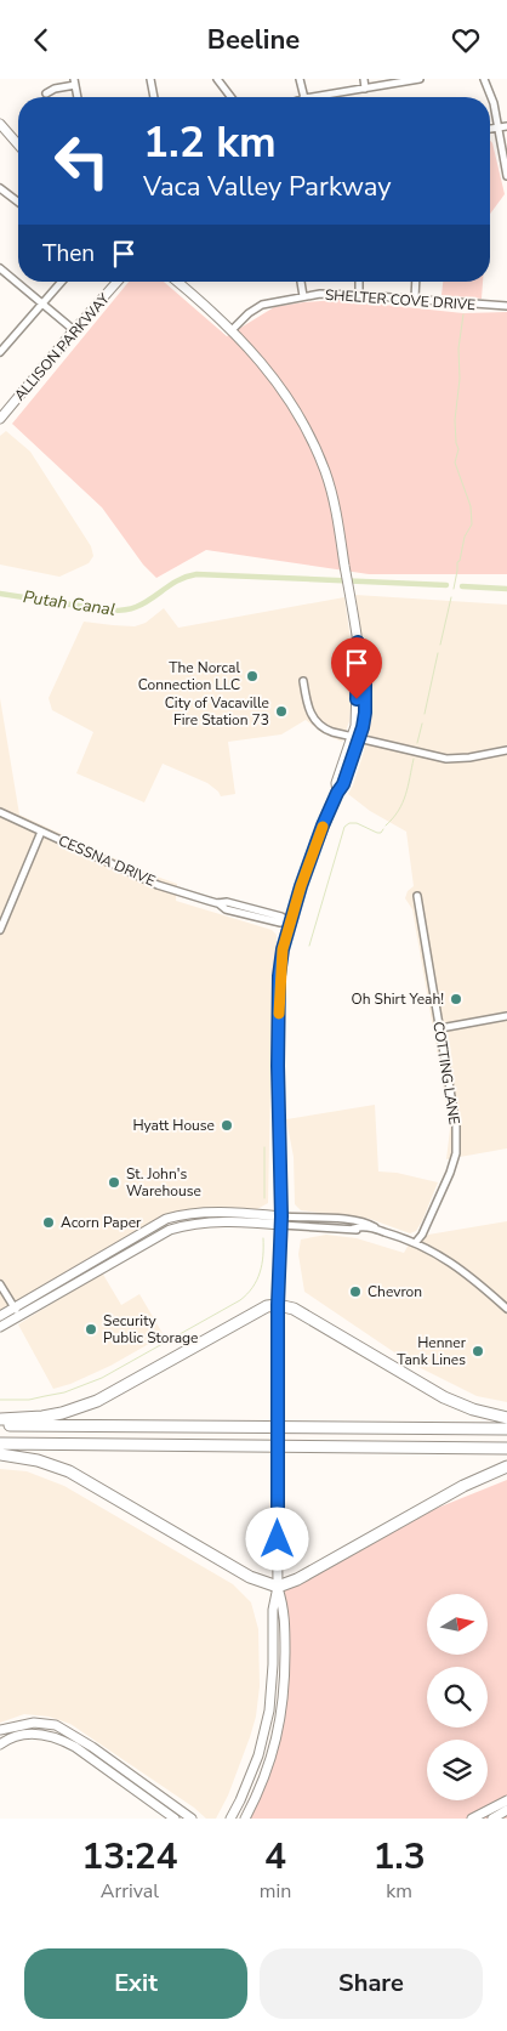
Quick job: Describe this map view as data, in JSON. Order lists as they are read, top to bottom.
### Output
{
  "streets": {
    "street": [
      "SHELTER COVE DRIVE",
      "ALLISON PARKWAY",
      "CESSNA DRIVE",
      "COTTING LANE"
    ]
  },
  "water": ["Putah Canal"],
  "places": [
    "The Norcal Connection LLC",
    "City of Vacaville Fire Station 73",
    "Oh Shirt Yeah!",
    "Hyatt House",
    "St. John's Warehouse",
    "Acorn Paper",
    "Chevron",
    "Security Public Storage",
    "Henner Tank Lines"
  ],
  "north": "right",
  "page": {
    "header": "Beeline",
    "turn": ["1.2 km", "Vaca Valley Parkway"],
    "then": "Then",
    "eta": [
      "13:24",
      "Arrival",
      "4",
      "min",
      "1.3",
      "km"
    ],
    "buttons": ["Exit", "Share"]
  }
}
